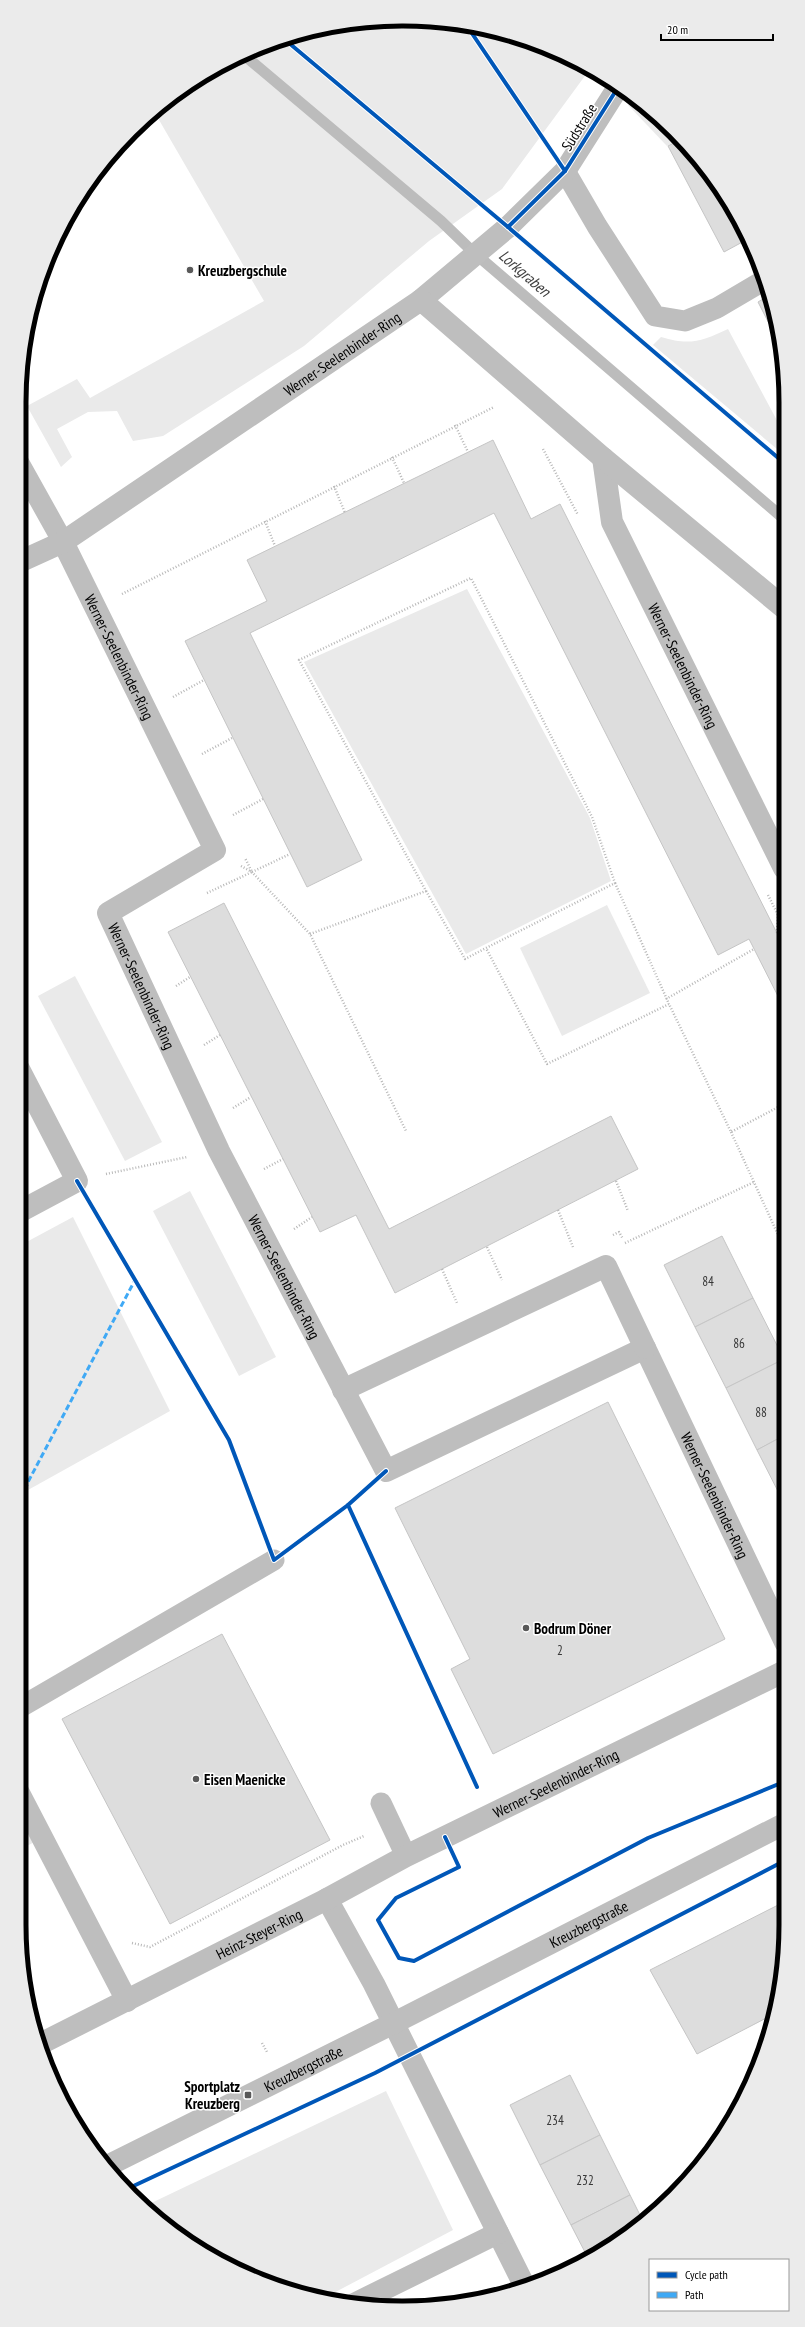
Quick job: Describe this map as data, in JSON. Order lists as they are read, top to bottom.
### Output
{
  "streets": {
    "street": [
      "Südstraße",
      "Werner-Seelenbinder-Ring",
      "Kreuzbergstraße",
      "Heinz-Steyer-Ring"
    ]
  },
  "crossings": [
    ["Südstraße", "Werner-Seelenbinder-Ring"],
    ["Werner-Seelenbinder-Ring", "Heinz-Steyer-Ring"]
  ],
  "water": ["Lorkgraben"],
  "places": {
    "other": ["Kreuzbergschule", "Bodrum Döner", "Eisen Maenicke"],
    "transit": ["Sportplatz Kreuzberg"]
  },
  "house_numbers": [
    "84",
    "86",
    "88",
    "2",
    "234",
    "232"
  ],
  "legend": ["Cycle path", "Path"],
  "scale_bar": "20 m"
}
